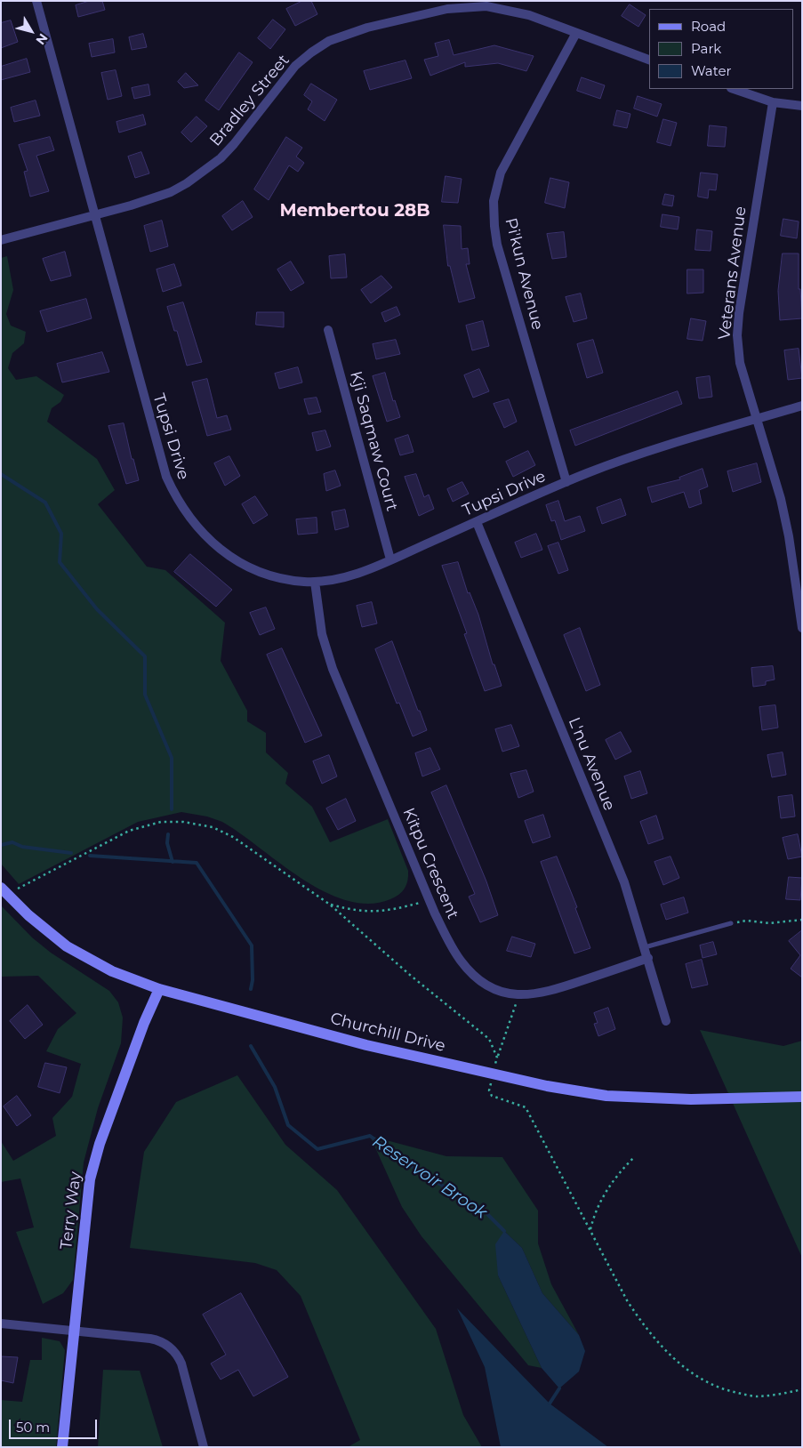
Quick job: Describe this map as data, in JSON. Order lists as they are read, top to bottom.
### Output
{
  "streets": {
    "main road": ["Churchill Drive", "Terry Way"],
    "street": [
      "Bradley Street",
      "Veterans Avenue",
      "Pi'kun Avenue",
      "Tupsi Drive",
      "Kji Saqmaw Court",
      "L'nu Avenue",
      "Kitpu Crescent"
    ]
  },
  "crossings": [
    ["Bradley Street", "Pi'kun Avenue"],
    ["Bradley Street", "Tupsi Drive"],
    ["Veterans Avenue", "Tupsi Drive"],
    ["Pi'kun Avenue", "Tupsi Drive"],
    ["Tupsi Drive", "Kji Saqmaw Court"],
    ["Tupsi Drive", "L'nu Avenue"],
    ["Tupsi Drive", "Kitpu Crescent"],
    ["L'nu Avenue", "Kitpu Crescent"],
    ["Churchill Drive", "Terry Way"]
  ],
  "districts": ["Membertou 28B"],
  "water": ["Reservoir Brook"],
  "legend": ["Road", "Park", "Water"],
  "scale_bar": "50 m",
  "north": "bottom right"
}
